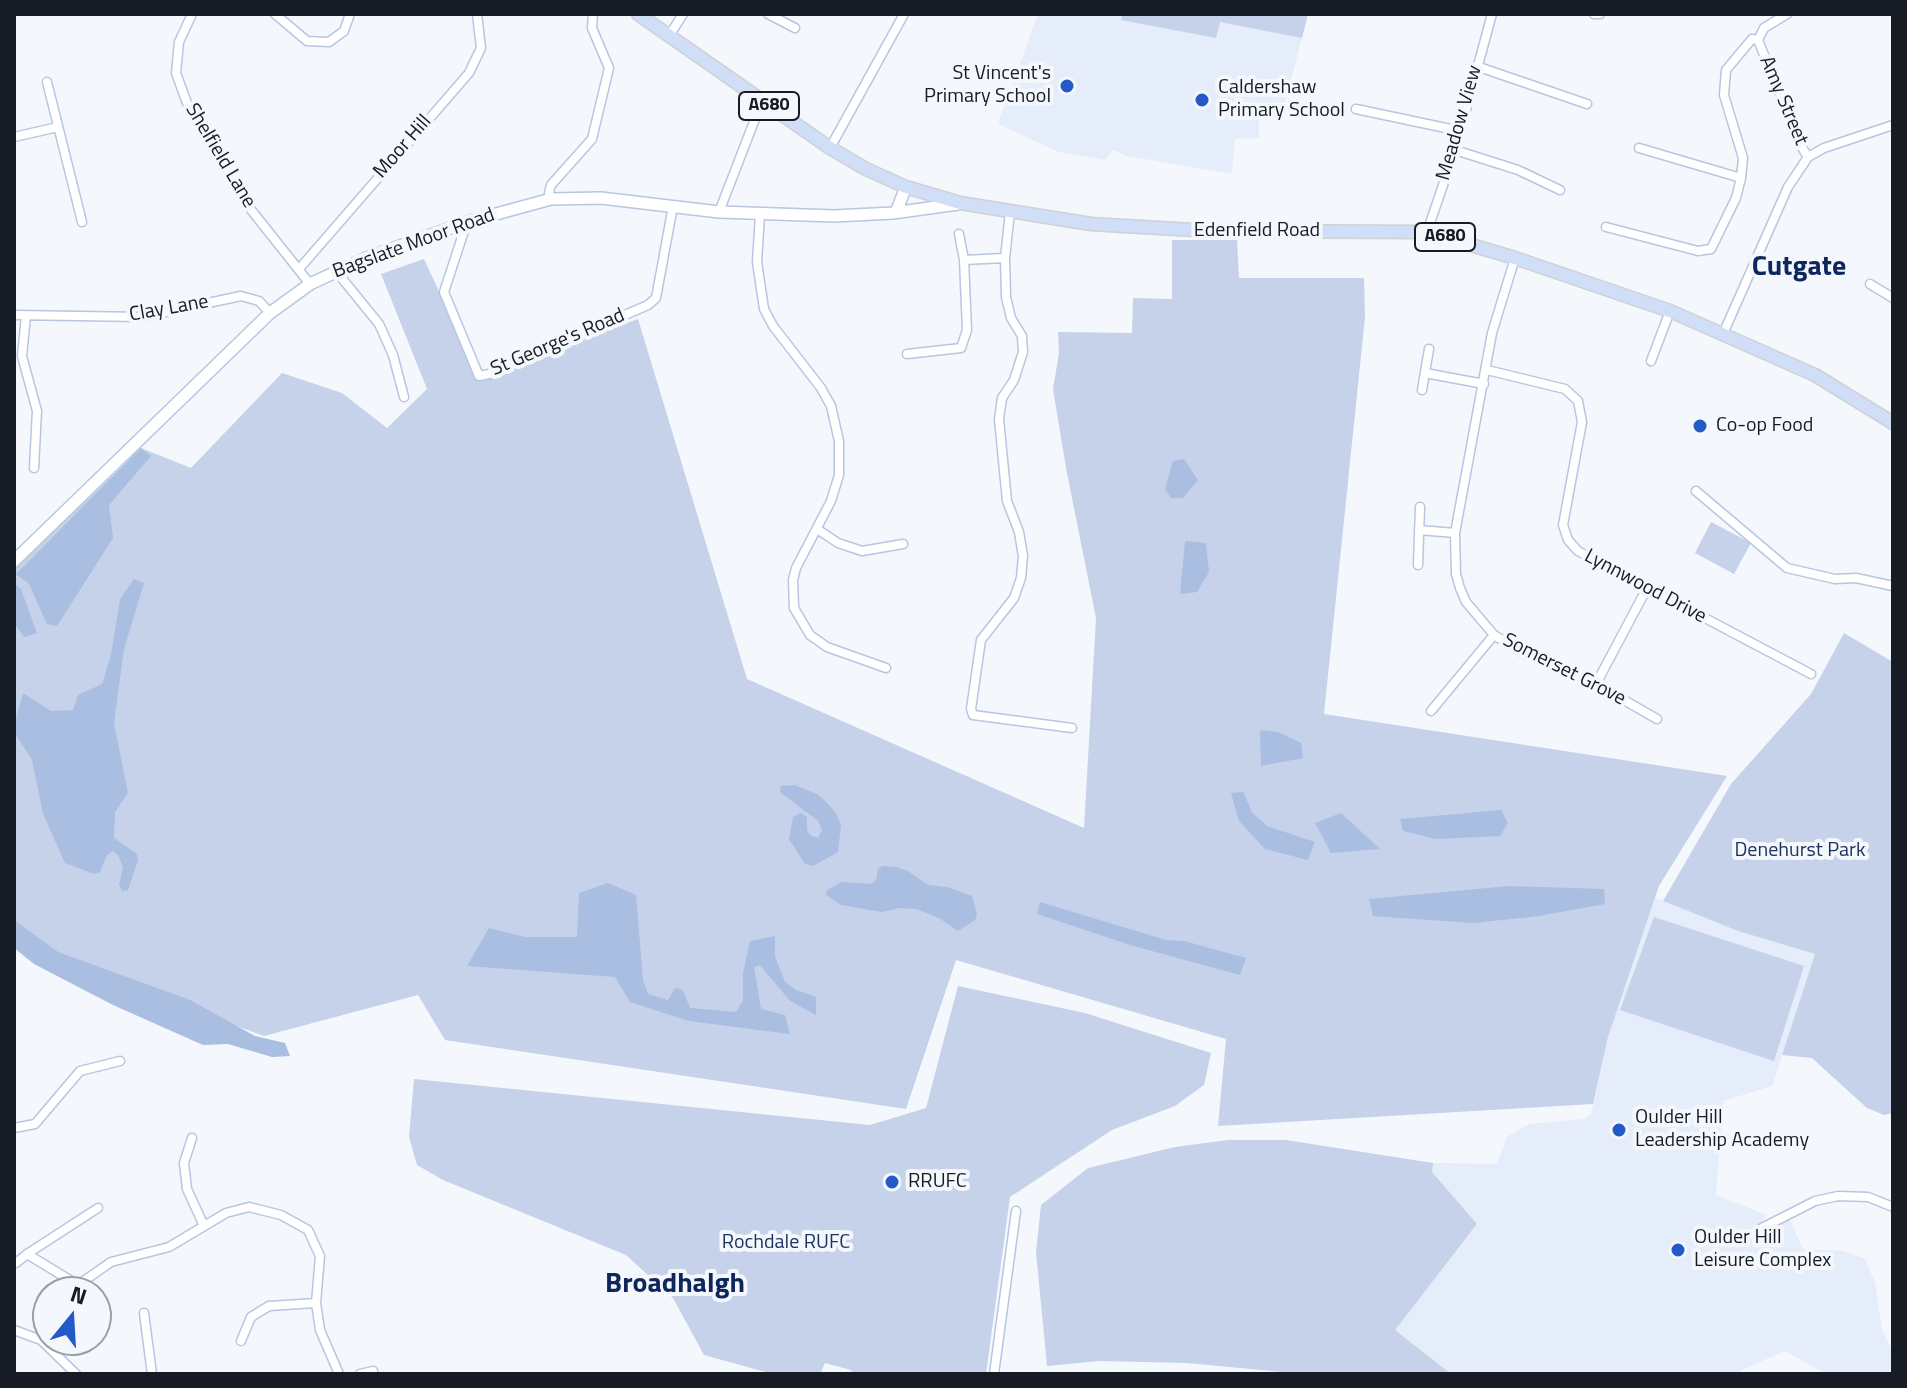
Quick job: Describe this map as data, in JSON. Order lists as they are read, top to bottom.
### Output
{
  "streets": {
    "main road": ["A680", "Edenfield Road"],
    "street": [
      "Amy Street",
      "Meadow View",
      "Moor Hill",
      "Shelfield Lane",
      "Bagslate Moor Road",
      "Clay Lane",
      "St George's Road",
      "Lynnwood Drive",
      "Somerset Grove"
    ]
  },
  "crossings": [
    ["Amy Street", "Edenfield Road"],
    ["Meadow View", "Edenfield Road"],
    ["Moor Hill", "Shelfield Lane"],
    ["Shelfield Lane", "Bagslate Moor Road"],
    ["Edenfield Road", "Bagslate Moor Road"],
    ["Edenfield Road", "Somerset Grove"],
    ["Bagslate Moor Road", "Clay Lane"],
    ["Bagslate Moor Road", "St George's Road"],
    ["Lynnwood Drive", "Somerset Grove"]
  ],
  "districts": ["Cutgate", "Broadhalgh"],
  "parks": ["Denehurst Park", "Rochdale RUFC"],
  "places": [
    "St Vincent's Primary School",
    "Caldershaw Primary School",
    "Co-op Food",
    "Oulder Hill Leadership Academy",
    "RRUFC",
    "Oulder Hill Leisure Complex"
  ],
  "north": "top"
}
